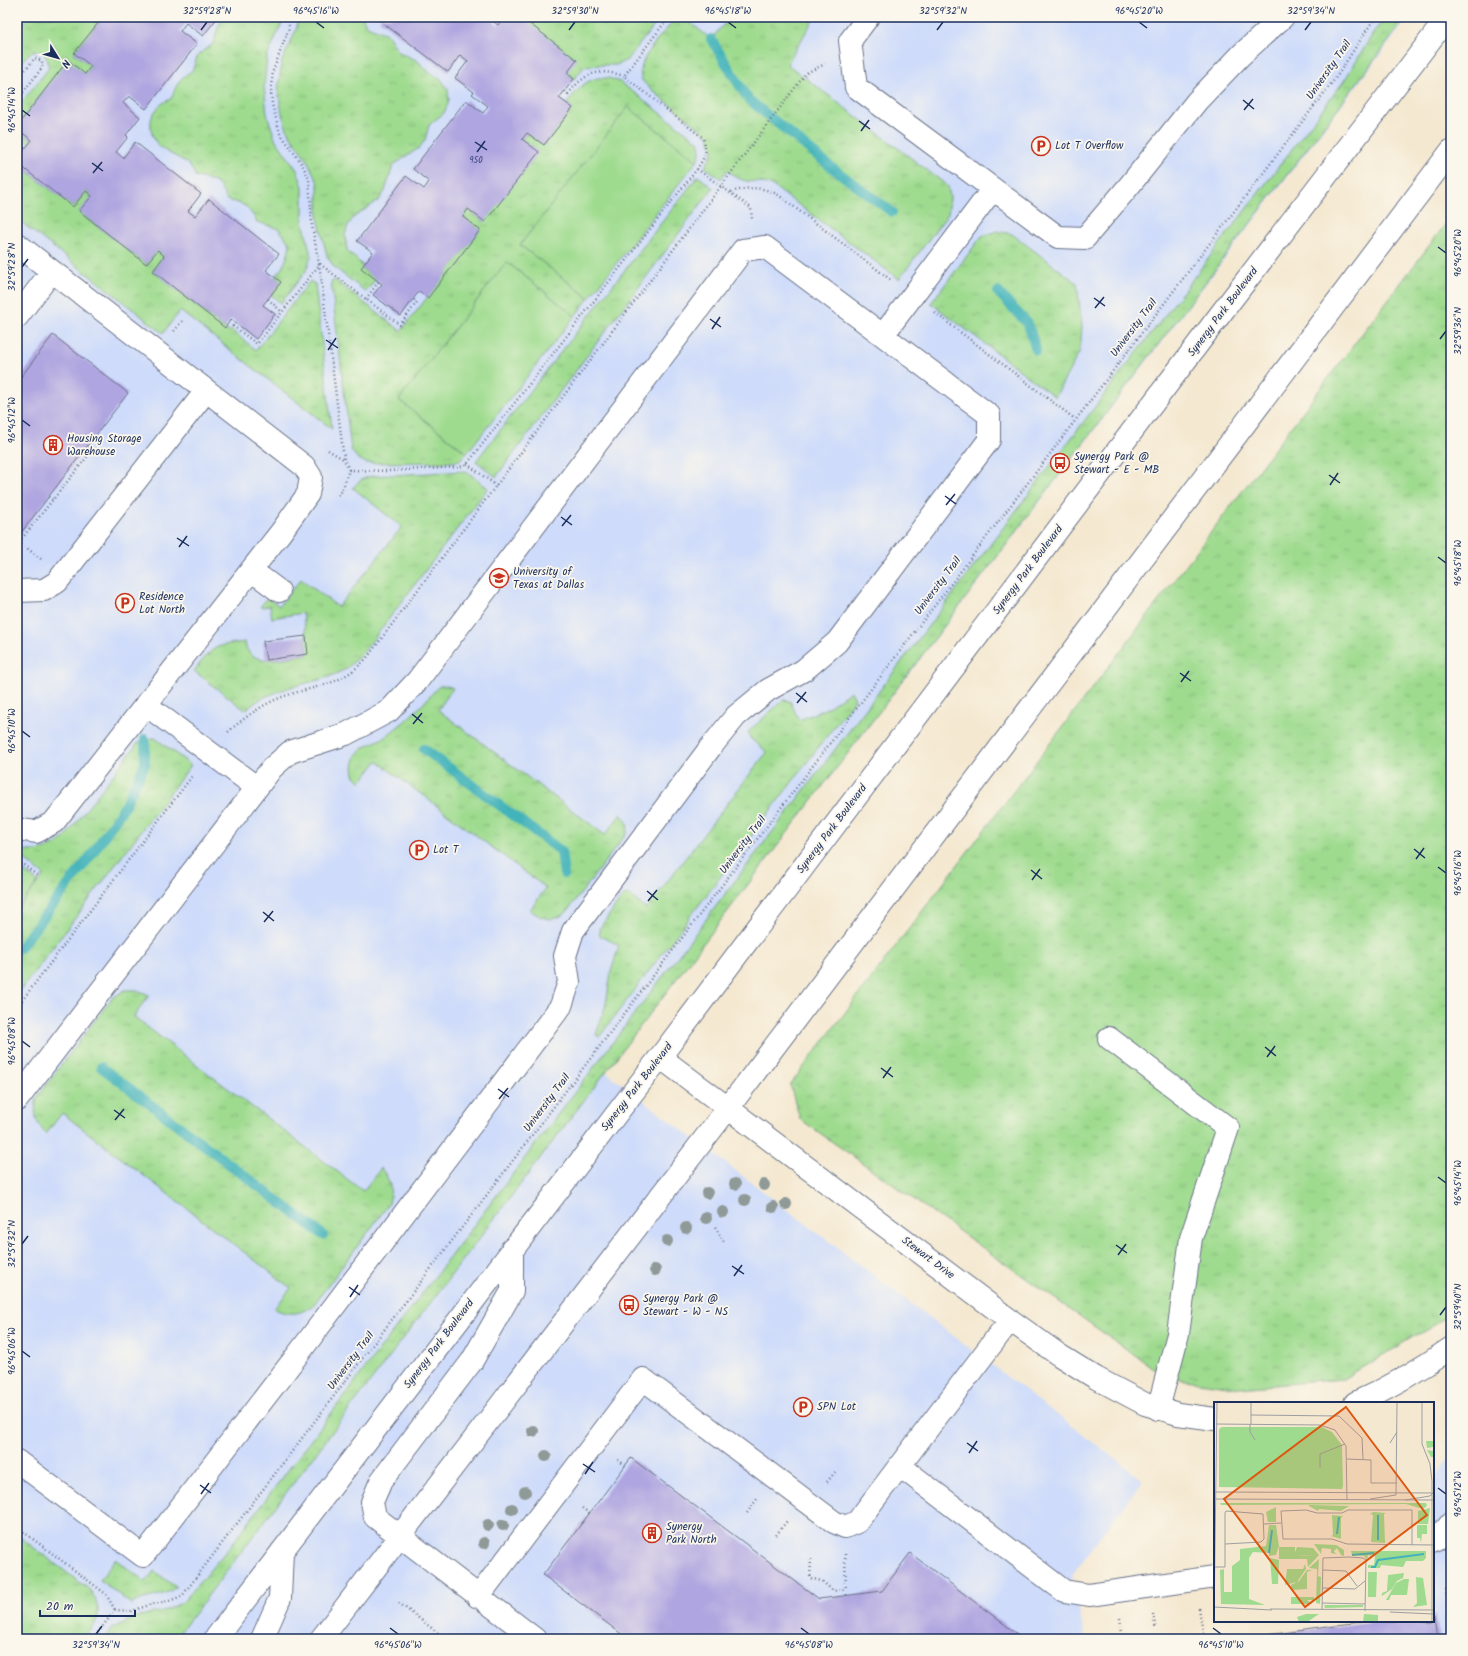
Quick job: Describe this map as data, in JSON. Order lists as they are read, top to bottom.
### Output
{
  "streets": {
    "street": ["Synergy Park Boulevard", "Stewart Drive"],
    "path": ["University Trail"]
  },
  "crossings": [
    ["Synergy Park Boulevard", "Stewart Drive"]
  ],
  "places": {
    "parking": [
      "Lot T Overflow",
      "Residence Lot North",
      "Lot T",
      "SPN Lot"
    ],
    "building": ["Housing Storage Warehouse", "Synergy Park North"],
    "bus stop": ["Synergy Park @ Stewart - E - MB", "Synergy Park @ Stewart - W - NS"],
    "school or university": ["University of Texas at Dallas"]
  },
  "house_numbers": ["950"],
  "scale_bar": "20 m",
  "north": "bottom right",
  "coordinates": [
    "32°59'28\"N",
    "96°45'16\"W",
    "32°59'30\"N",
    "96°45'18\"W",
    "32°59'32\"N",
    "96°45'20\"W",
    "32°59'34\"N",
    "96°45'14\"W",
    "32°59'36\"N",
    "96°45'12\"W",
    "96°45'10\"W",
    "96°45'08\"W",
    "32°59'40\"N",
    "96°45'06\"W"
  ]
}
